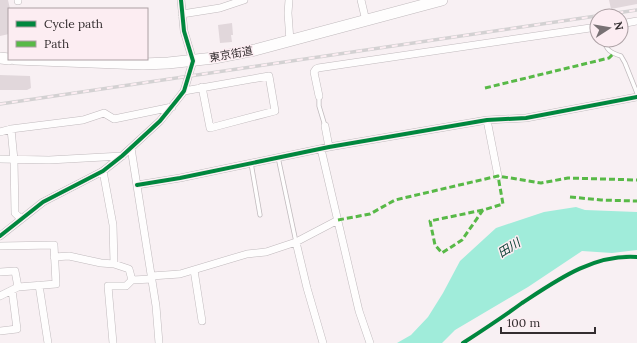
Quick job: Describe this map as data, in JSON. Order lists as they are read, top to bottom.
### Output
{
  "streets": {
    "highway": ["東京街道"]
  },
  "water": ["田川"],
  "legend": ["Cycle path", "Path"],
  "scale_bar": "100 m",
  "north": "right"
}
